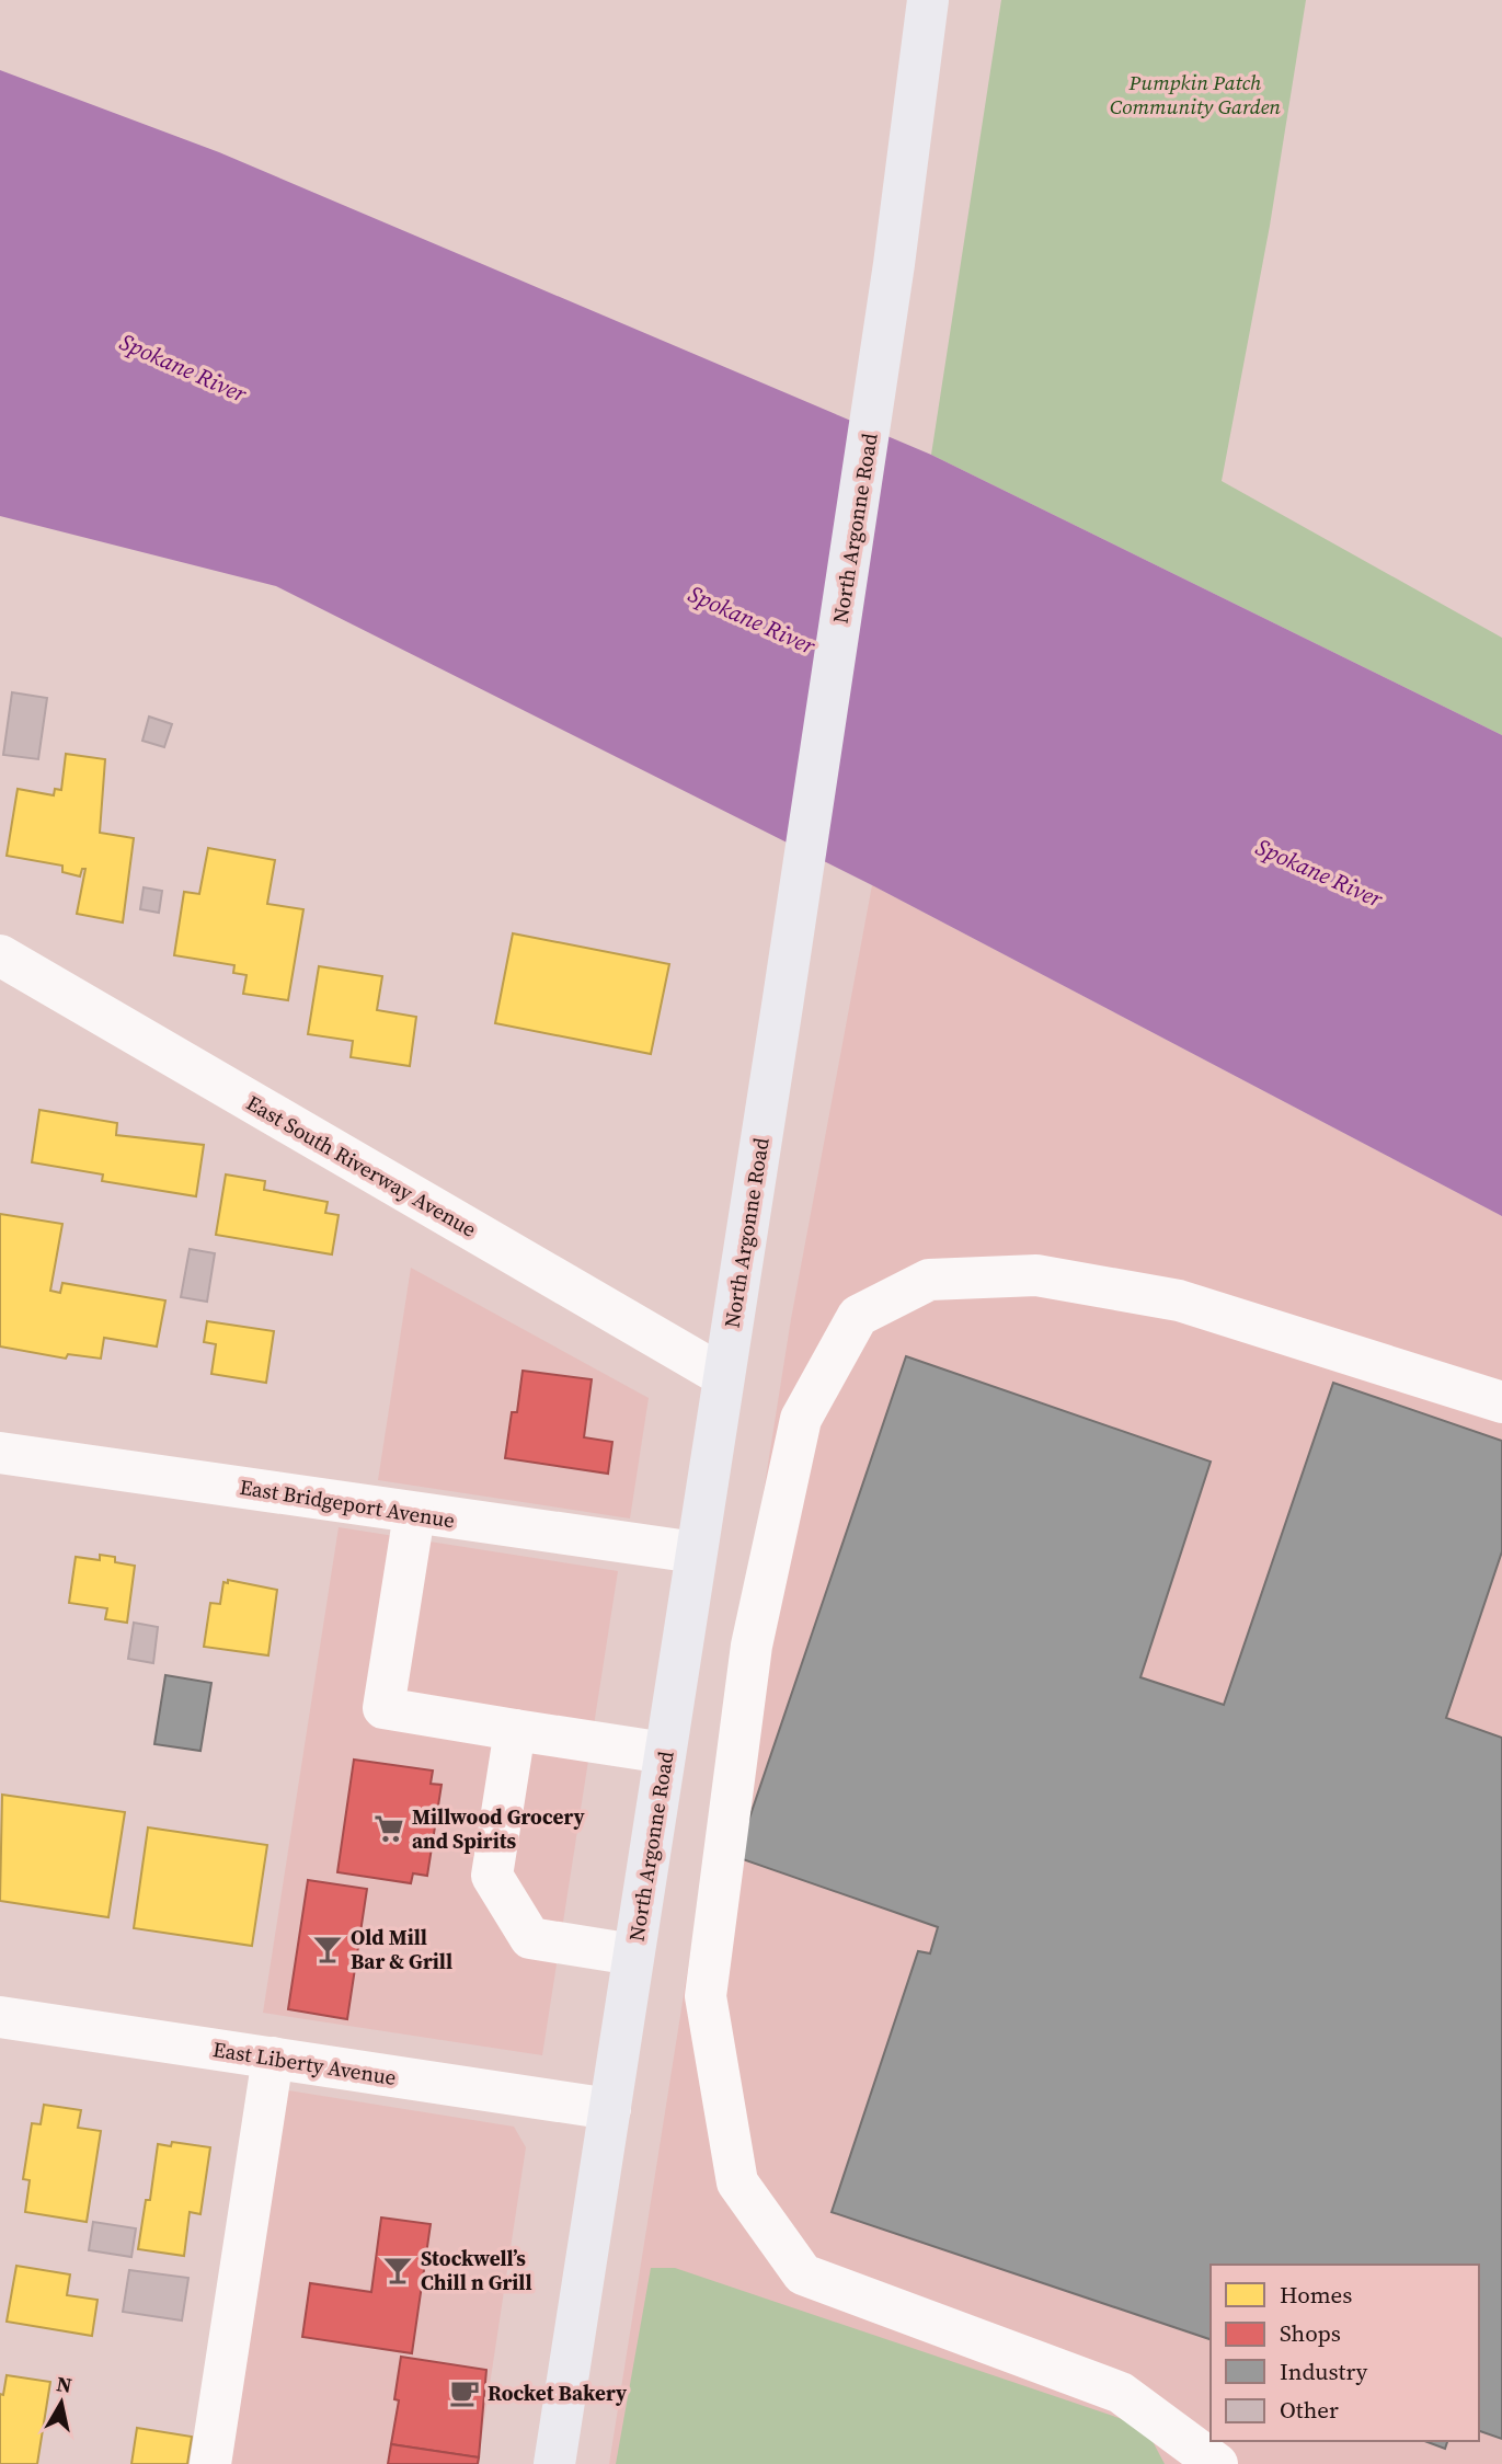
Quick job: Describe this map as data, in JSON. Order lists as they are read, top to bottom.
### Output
{
  "streets": {
    "main road": ["North Argonne Road"],
    "street": ["East South Riverway Avenue", "East Bridgeport Avenue", "East Liberty Avenue"]
  },
  "crossings": [
    ["North Argonne Road", "East South Riverway Avenue"],
    ["North Argonne Road", "East Bridgeport Avenue"],
    ["North Argonne Road", "East Liberty Avenue"]
  ],
  "water": ["Spokane River"],
  "parks": ["Pumpkin Patch Community Garden"],
  "places": {
    "supermarket": ["Millwood Grocery and Spirits"],
    "bar": ["Old Mill Bar & Grill", "Stockwell’s Chill n Grill"],
    "cafe": ["Rocket Bakery"]
  },
  "legend": [
    "Homes",
    "Shops",
    "Industry",
    "Other"
  ],
  "north": "top"
}
